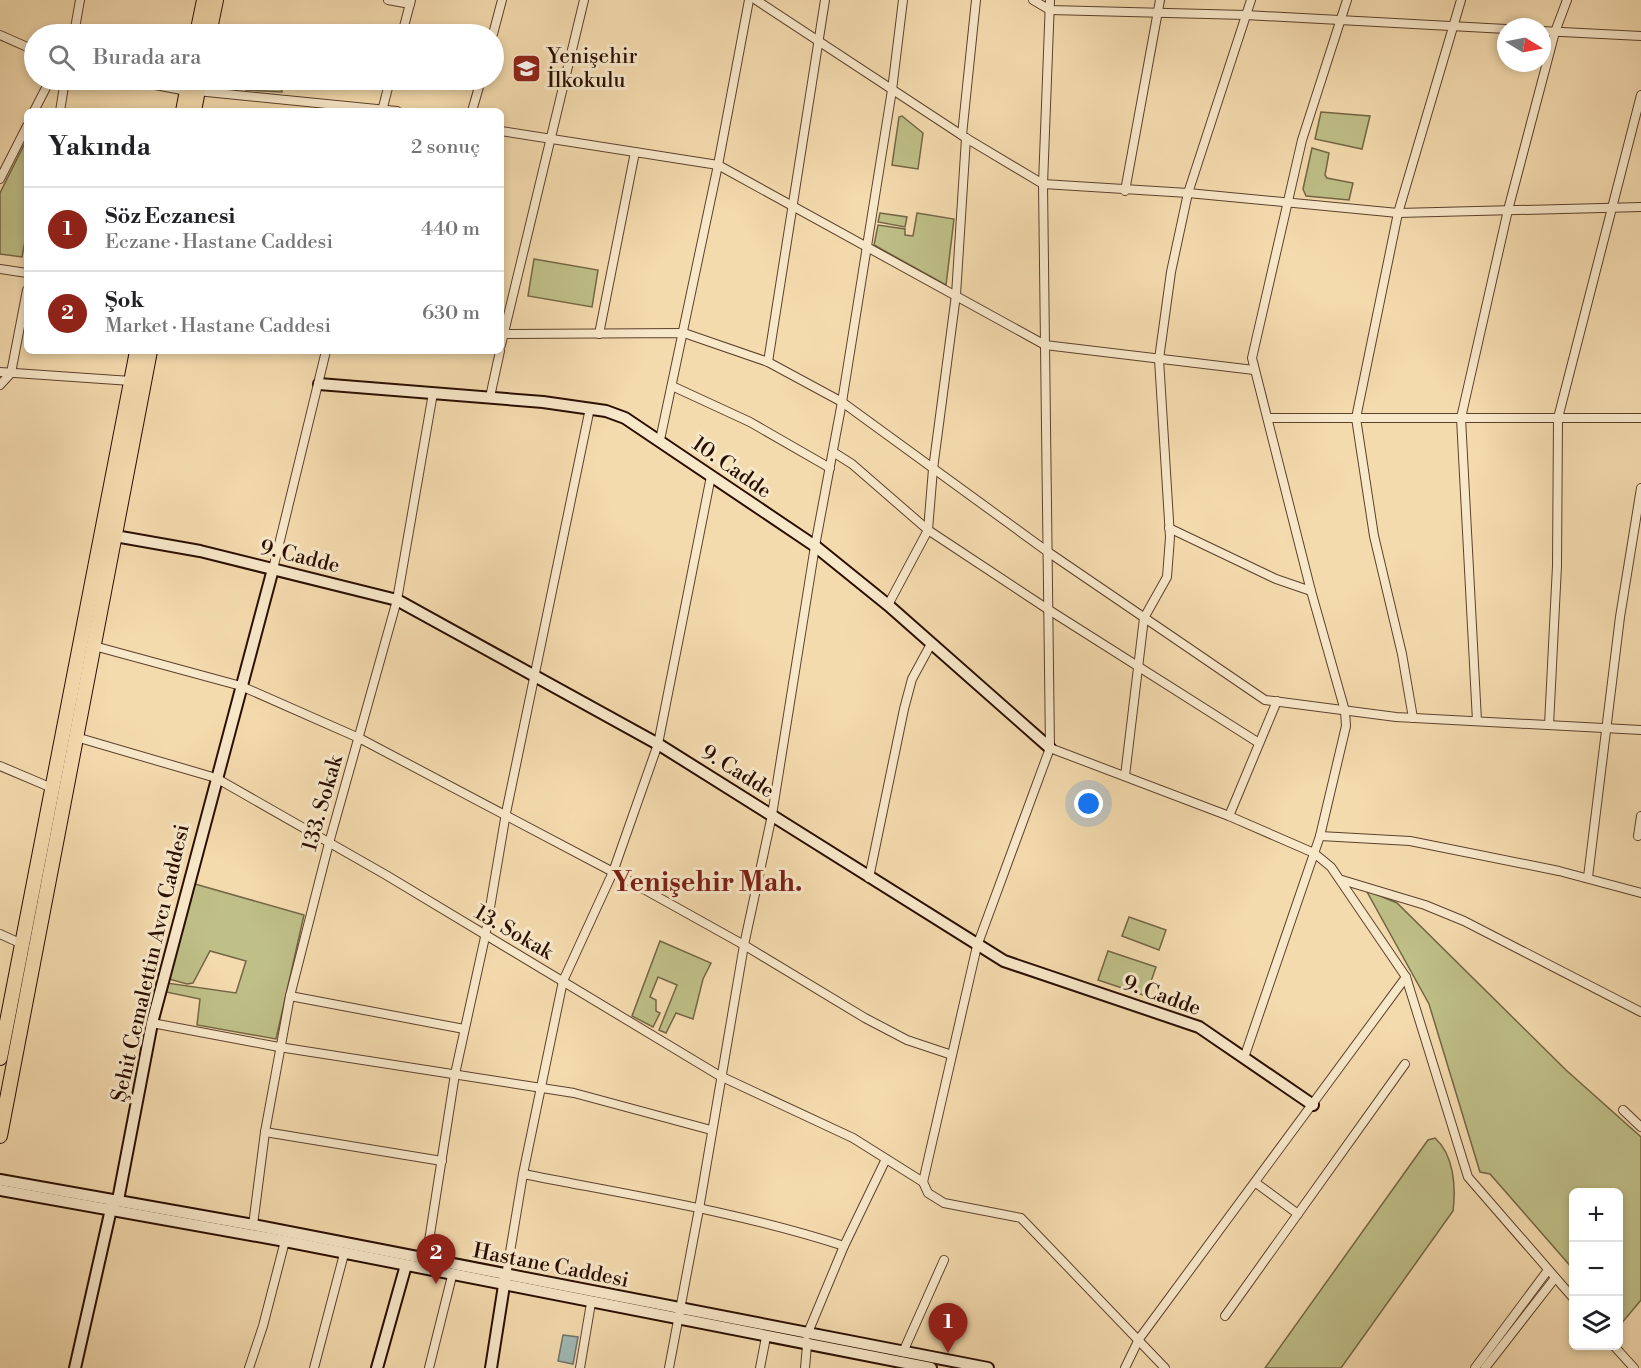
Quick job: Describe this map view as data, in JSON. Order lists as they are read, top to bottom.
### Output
{
  "streets": {
    "street": [
      "10. Cadde",
      "9. Cadde",
      "133. Sokak",
      "13. Sokak",
      "Şehit Cemalettin Avcı Caddesi",
      "Hastane Caddesi"
    ]
  },
  "crossings": [
    ["10. Cadde", "133. Sokak"],
    ["9. Cadde", "133. Sokak"],
    ["9. Cadde", "Şehit Cemalettin Avcı Caddesi"],
    ["133. Sokak", "13. Sokak"],
    ["133. Sokak", "Hastane Caddesi"],
    ["13. Sokak", "Şehit Cemalettin Avcı Caddesi"],
    ["Şehit Cemalettin Avcı Caddesi", "Hastane Caddesi"]
  ],
  "districts": ["Yenişehir Mah."],
  "places": {
    "school or university": ["Yenişehir İlkokulu"]
  },
  "north": "right",
  "page": {
    "search": "Burada ara",
    "heading": ["Yakında", "2 sonuç"],
    "list": [
      {
        "mark": "1",
        "name": "Söz Eczanesi",
        "note": "Eczane · Hastane Caddesi",
        "value": "440 m"
      },
      {
        "mark": "2",
        "name": "Şok",
        "note": "Market · Hastane Caddesi",
        "value": "630 m"
      }
    ],
    "map_buttons": ["+", "−"],
    "pins": ["2", "1"]
  }
}
